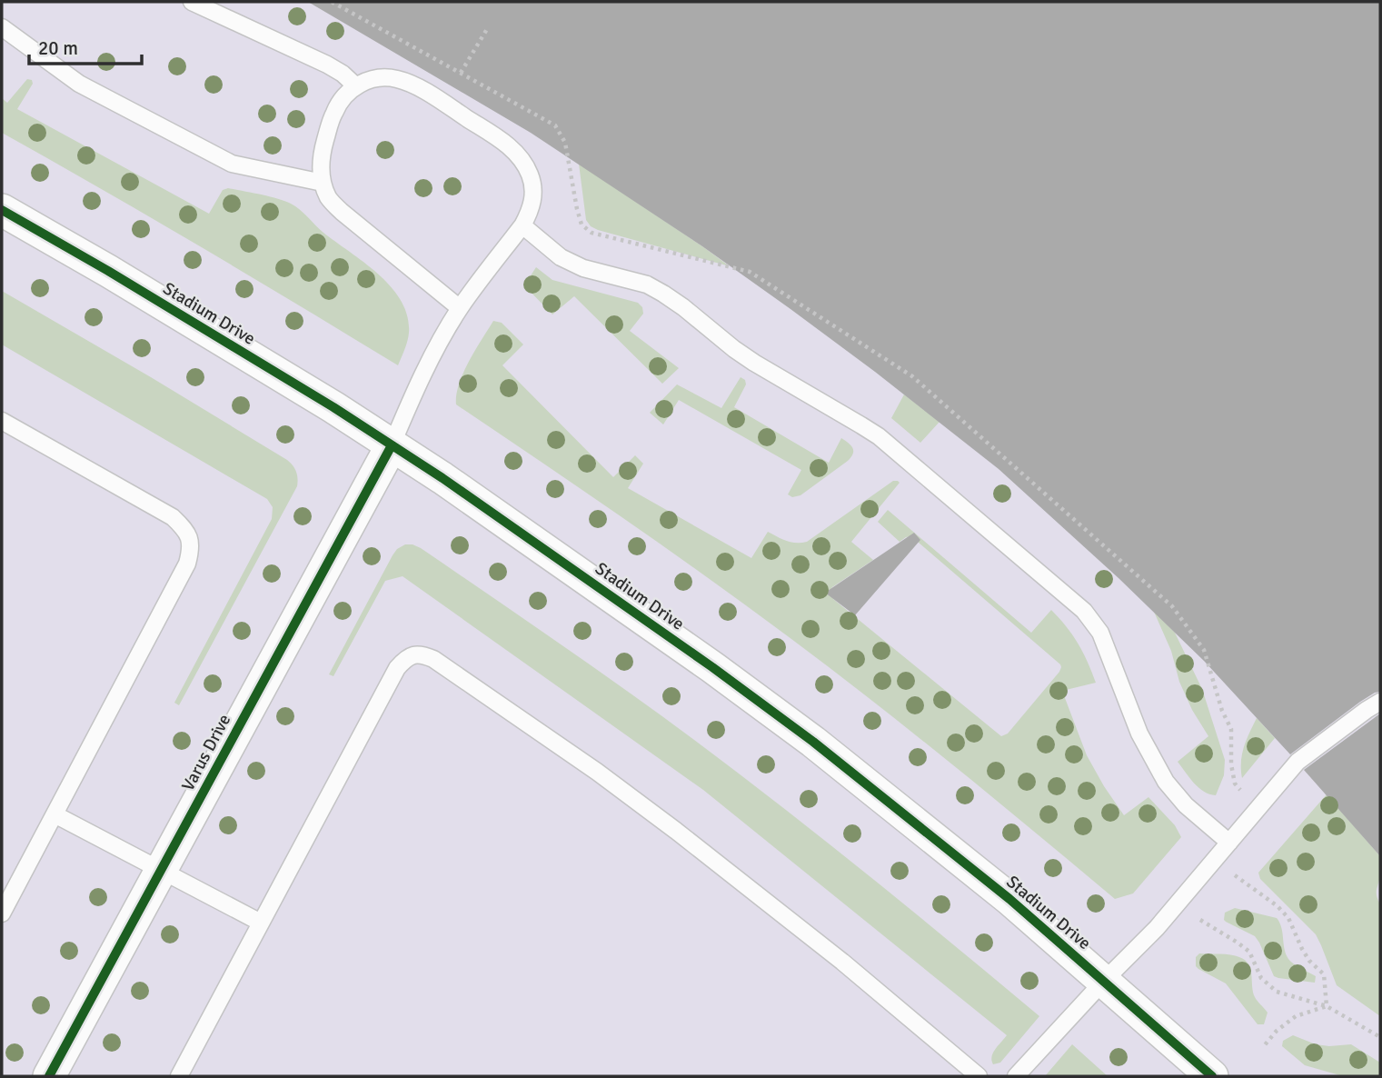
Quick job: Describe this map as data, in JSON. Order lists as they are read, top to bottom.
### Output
{
  "streets": {
    "street": ["Stadium Drive", "Varus Drive"]
  },
  "crossings": [
    ["Stadium Drive", "Varus Drive"]
  ],
  "scale_bar": "20 m"
}
